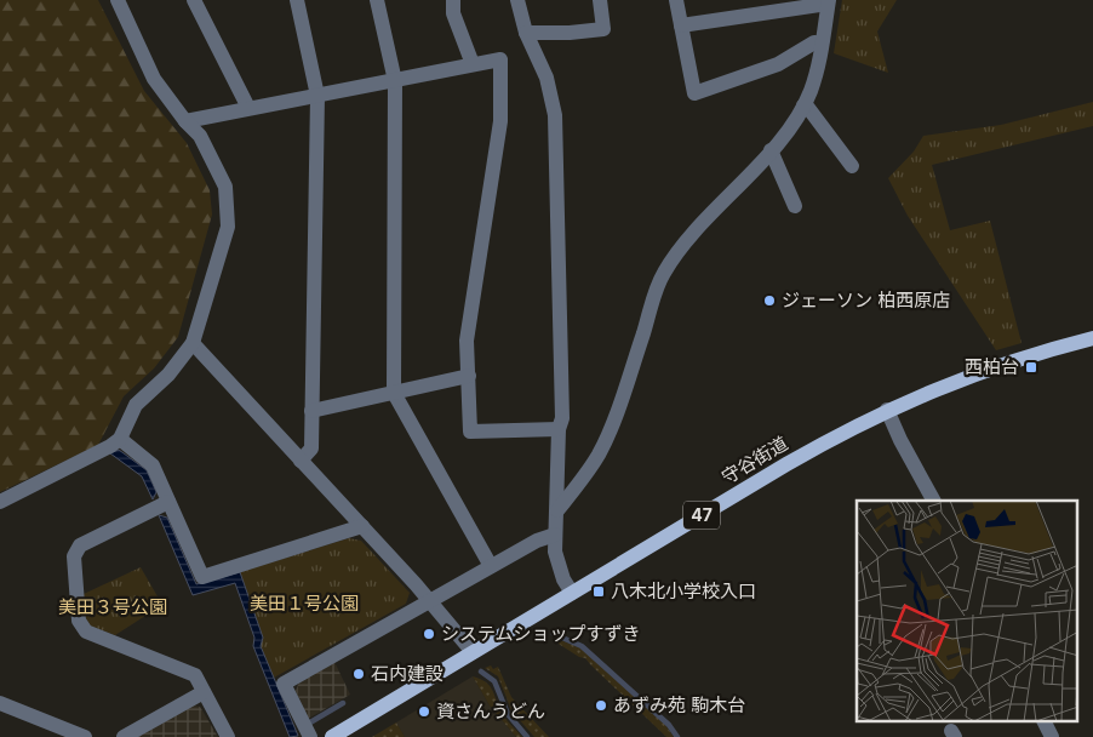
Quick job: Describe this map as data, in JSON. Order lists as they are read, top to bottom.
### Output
{
  "streets": {
    "main road": ["守谷街道", "47"]
  },
  "parks": ["美田１号公園", "美田３号公園"],
  "places": {
    "other": [
      "ジェーソン 柏西原店",
      "システムショップすずき",
      "石内建設",
      "あずみ苑 駒木台",
      "資さんうどん"
    ],
    "transit": ["西柏台", "八木北小学校入口"]
  }
}
